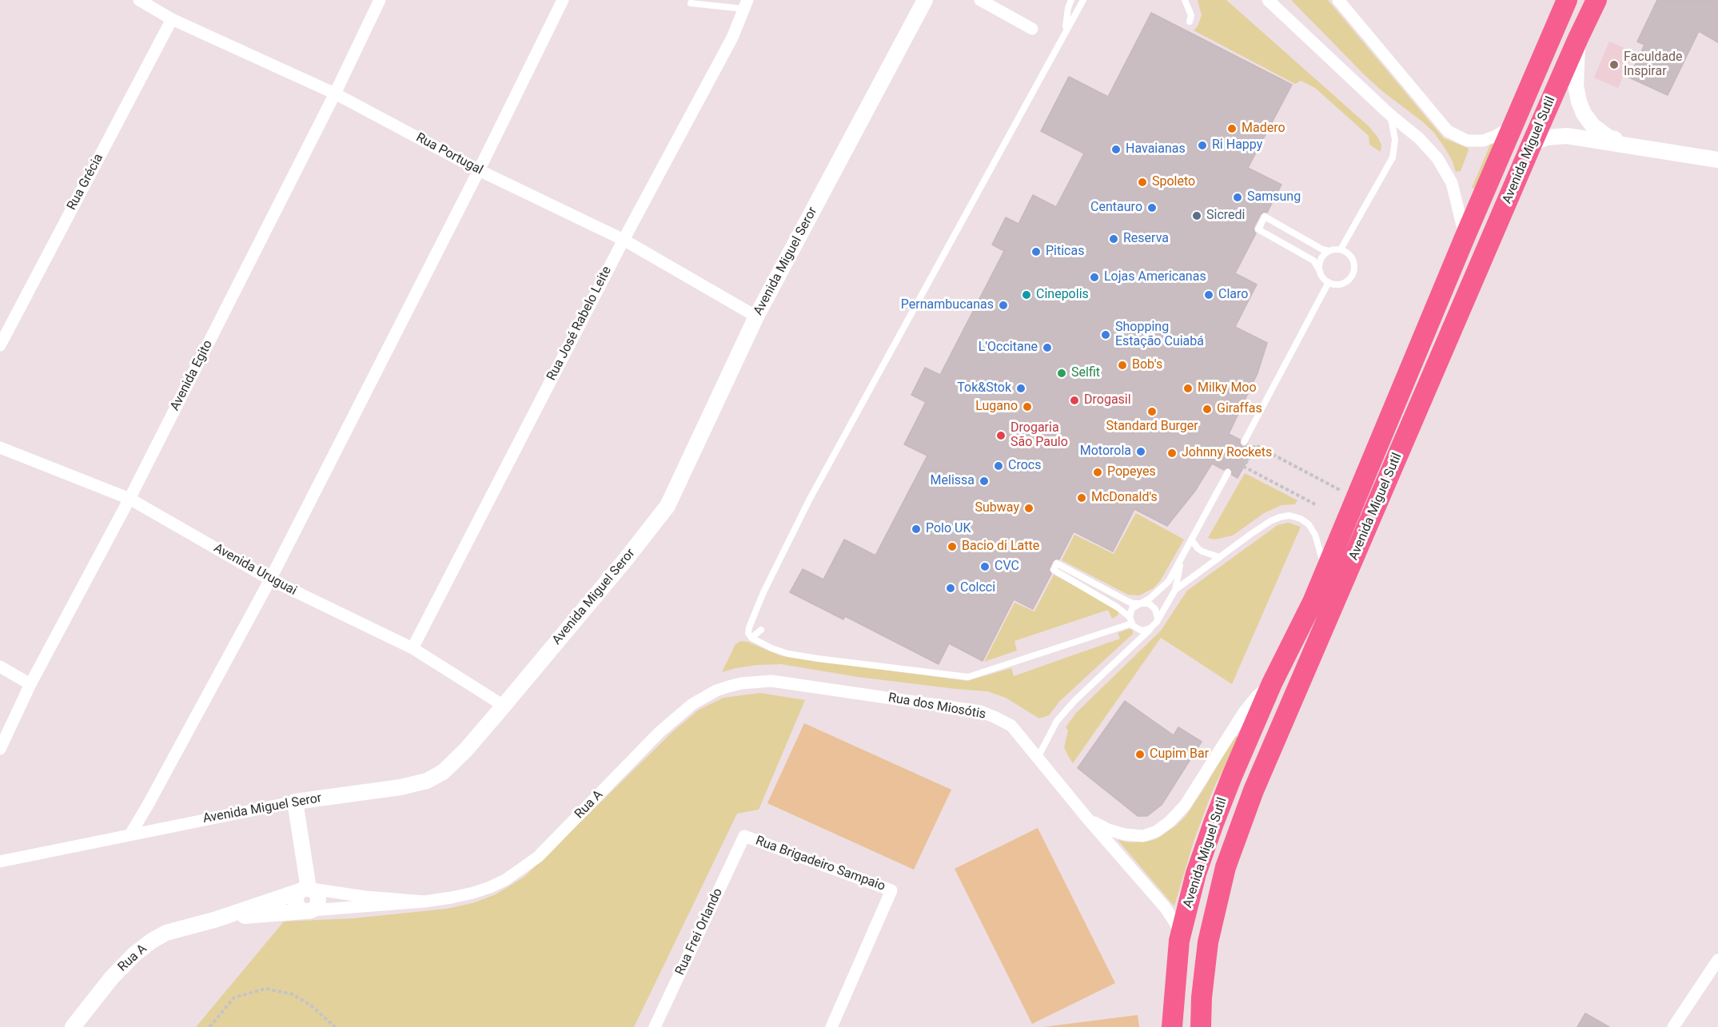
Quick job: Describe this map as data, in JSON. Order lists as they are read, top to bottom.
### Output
{
  "streets": {
    "highway": ["Avenida Miguel Sutil"],
    "street": [
      "Rua Portugal",
      "Rua Grécia",
      "Avenida Miguel Seror",
      "Rua José Rabelo Leite",
      "Avenida Egito",
      "Avenida Uruguai",
      "Rua dos Miosótis",
      "Rua A",
      "Rua Brigadeiro Sampaio",
      "Rua Frei Orlando"
    ]
  },
  "crossings": [
    ["Avenida Miguel Sutil", "Rua dos Miosótis"],
    ["Rua Portugal", "Rua Grécia"],
    ["Rua Portugal", "Avenida Miguel Seror"],
    ["Rua Portugal", "Rua José Rabelo Leite"],
    ["Rua Portugal", "Avenida Egito"],
    ["Avenida Miguel Seror", "Avenida Uruguai"],
    ["Rua José Rabelo Leite", "Avenida Uruguai"],
    ["Avenida Egito", "Avenida Uruguai"],
    ["Rua dos Miosótis", "Rua A"],
    ["Rua Brigadeiro Sampaio", "Rua Frei Orlando"]
  ],
  "places": [
    "Faculdade Inspirar",
    "Madero",
    "Ri Happy",
    "Havaianas",
    "Spoleto",
    "Samsung",
    "Centauro",
    "Sicredi",
    "Reserva",
    "Piticas",
    "Lojas Americanas",
    "Cinepolis",
    "Claro",
    "Pernambucanas",
    "Shopping Estação Cuiabá",
    "L'Occitane",
    "Bob's",
    "Selfit",
    "Tok&Stok",
    "Milky Moo",
    "Drogasil",
    "Lugano",
    "Giraffas",
    "Standard Burger",
    "Drogaria São Paulo",
    "Motorola",
    "Johnny Rockets",
    "Crocs",
    "Popeyes",
    "Melissa",
    "McDonald's",
    "Subway",
    "Polo UK",
    "Bacio di Latte",
    "CVC",
    "Colcci",
    "Cupim Bar"
  ]
}
